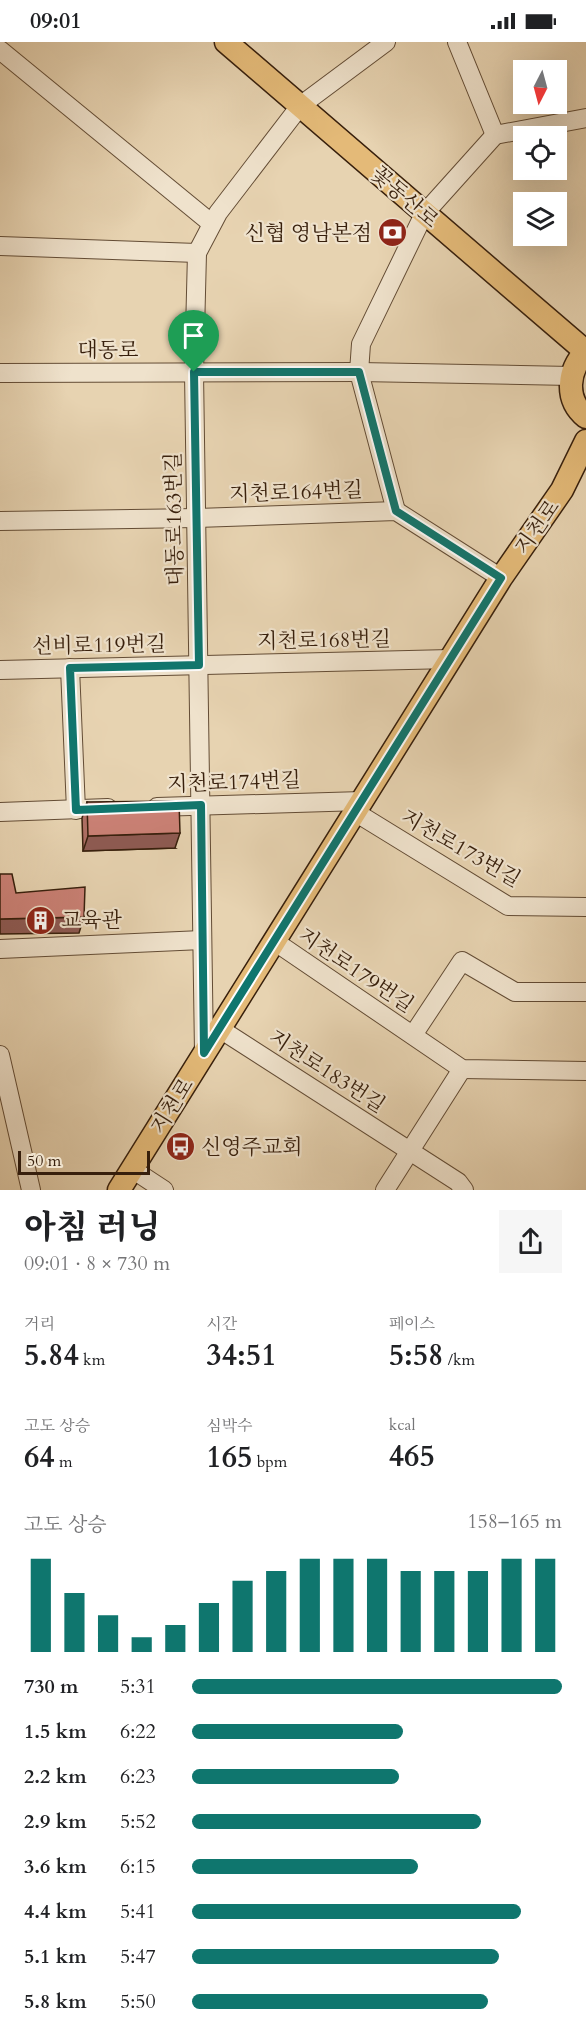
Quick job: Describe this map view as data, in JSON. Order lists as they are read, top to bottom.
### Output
{
  "streets": {
    "main road": ["꽃동산로", "지천로"],
    "street": [
      "대동로",
      "지천로164번길",
      "대동로163번길",
      "지천로168번길",
      "선비로119번길",
      "지천로174번길",
      "지천로173번길",
      "지천로179번길",
      "지천로183번길"
    ]
  },
  "crossings": [
    ["대동로", "대동로163번길"],
    ["지천로164번길", "대동로163번길"],
    ["대동로163번길", "지천로"],
    ["대동로163번길", "지천로168번길"],
    ["대동로163번길", "선비로119번길"],
    ["대동로163번길", "지천로174번길"],
    ["지천로", "지천로168번길"],
    ["지천로", "지천로174번길"],
    ["지천로", "지천로173번길"],
    ["지천로", "지천로179번길"],
    ["지천로", "지천로183번길"],
    ["지천로168번길", "선비로119번길"],
    ["지천로174번길", "지천로173번길"]
  ],
  "places": {
    "bank": ["신협 영남본점"],
    "building": ["교육관"],
    "bus stop": ["신영주교회"]
  },
  "scale_bar": "50 m",
  "north": "bottom",
  "page": {
    "status": "09:01",
    "scale": "50 m",
    "heading": ["아침 러닝", "09:01 · 8 × 730 m"],
    "stats": [
      ["거리", "5.84 km"],
      ["시간", "34:51"],
      ["페이스", "5:58 /km"],
      ["고도 상승", "64 m"],
      ["심박수", "165 bpm"],
      ["kcal", "465"]
    ],
    "chart": ["고도 상승", "158–165 m"],
    "list": [
      {
        "name": "730 m",
        "note": "5:31"
      },
      {
        "name": "1.5 km",
        "note": "6:22"
      },
      {
        "name": "2.2 km",
        "note": "6:23"
      },
      {
        "name": "2.9 km",
        "note": "5:52"
      },
      {
        "name": "3.6 km",
        "note": "6:15"
      },
      {
        "name": "4.4 km",
        "note": "5:41"
      },
      {
        "name": "5.1 km",
        "note": "5:47"
      },
      {
        "name": "5.8 km",
        "note": "5:50"
      }
    ]
  }
}
